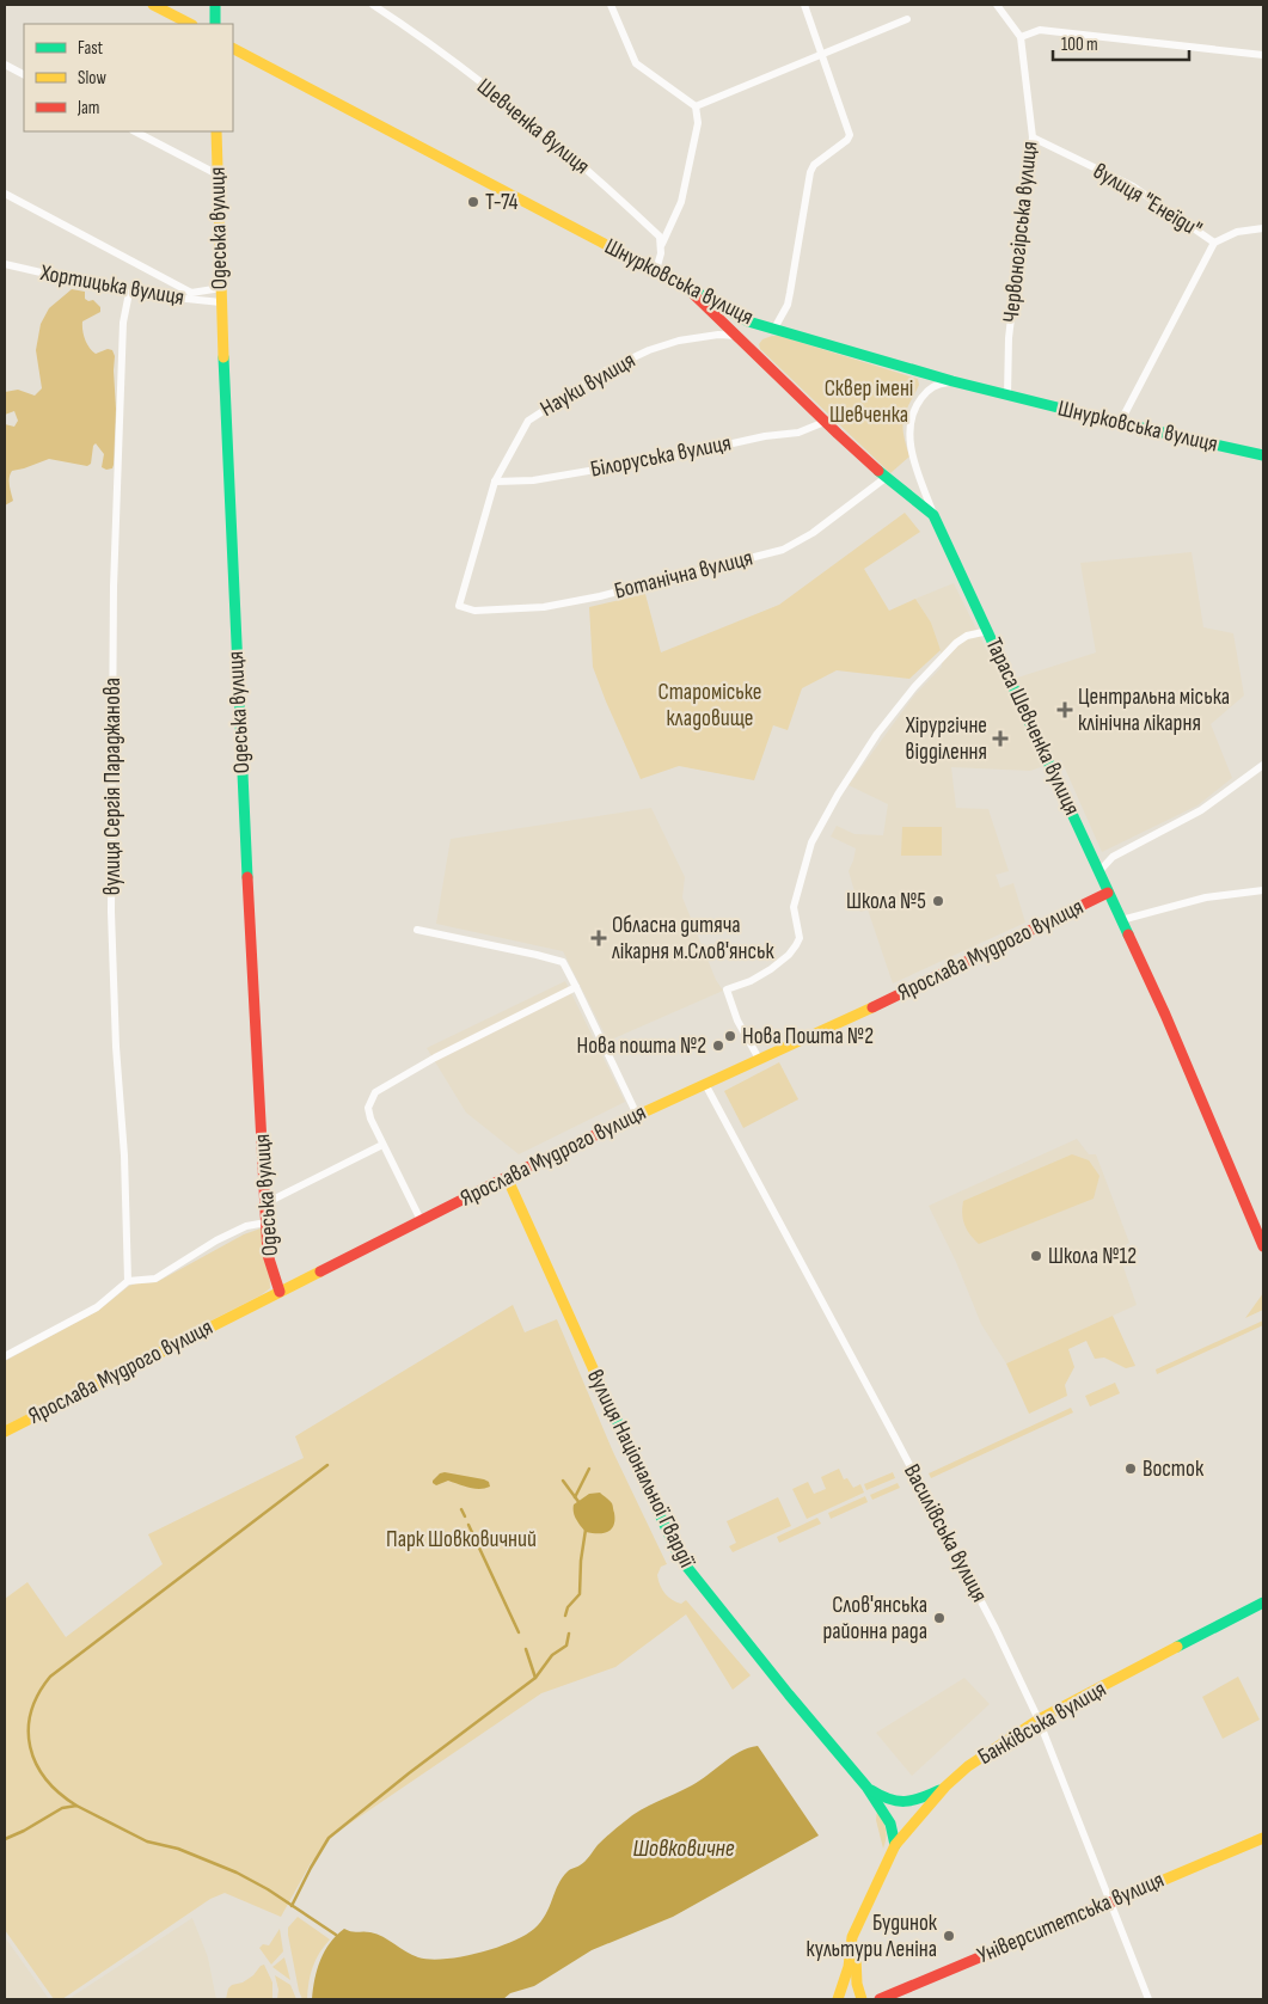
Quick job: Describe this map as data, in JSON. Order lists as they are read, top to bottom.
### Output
{
  "streets": {
    "street": [
      "Шевченка вулиця",
      "вулиця \"Енеїди\"",
      "Одеська вулиця",
      "Червоногірська вулиця",
      "Шнурковська вулиця",
      "Хортицька вулиця",
      "Науки вулиця",
      "Білоруська вулиця",
      "Ботанічна вулиця",
      "Тараса Шевченка вулиця",
      "вулиця Сергія Параджанова",
      "Ярослава Мудрого вулиця",
      "вулиця Національної Гвардії",
      "Василівська вулиця",
      "Банківська вулиця",
      "Університетська вулиця"
    ]
  },
  "crossings": [
    ["вулиця \"Енеїди\"", "Червоногірська вулиця"],
    ["Одеська вулиця", "Хортицька вулиця"],
    ["Одеська вулиця", "Ярослава Мудрого вулиця"],
    ["Червоногірська вулиця", "Шнурковська вулиця"],
    ["Шнурковська вулиця", "Тараса Шевченка вулиця"],
    ["Хортицька вулиця", "вулиця Сергія Параджанова"],
    ["Науки вулиця", "Білоруська вулиця"],
    ["Науки вулиця", "Ботанічна вулиця"],
    ["Науки вулиця", "Тараса Шевченка вулиця"],
    ["Білоруська вулиця", "Тараса Шевченка вулиця"],
    ["Ботанічна вулиця", "Тараса Шевченка вулиця"],
    ["Тараса Шевченка вулиця", "Ярослава Мудрого вулиця"],
    ["Ярослава Мудрого вулиця", "вулиця Національної Гвардії"],
    ["Ярослава Мудрого вулиця", "Василівська вулиця"],
    ["Василівська вулиця", "Банківська вулиця"],
    ["Василівська вулиця", "Університетська вулиця"]
  ],
  "water": ["Шовковичне"],
  "parks": ["Сквер імені Шевченка", "Староміське кладовище", "Парк Шовковичний"],
  "places": {
    "other": [
      "Т-74",
      "Школа №5",
      "Нова Пошта №2",
      "Нова пошта №2",
      "Школа №12",
      "Восток",
      "Слов'янська районна рада",
      "Будинок культури Леніна"
    ],
    "health": ["Центральна міська клінічна лікарня", "Хірургічне відділення", "Обласна дитяча лікарня м.Слов'янськ"]
  },
  "legend": ["Fast", "Slow", "Jam"],
  "scale_bar": "100 m"
}
